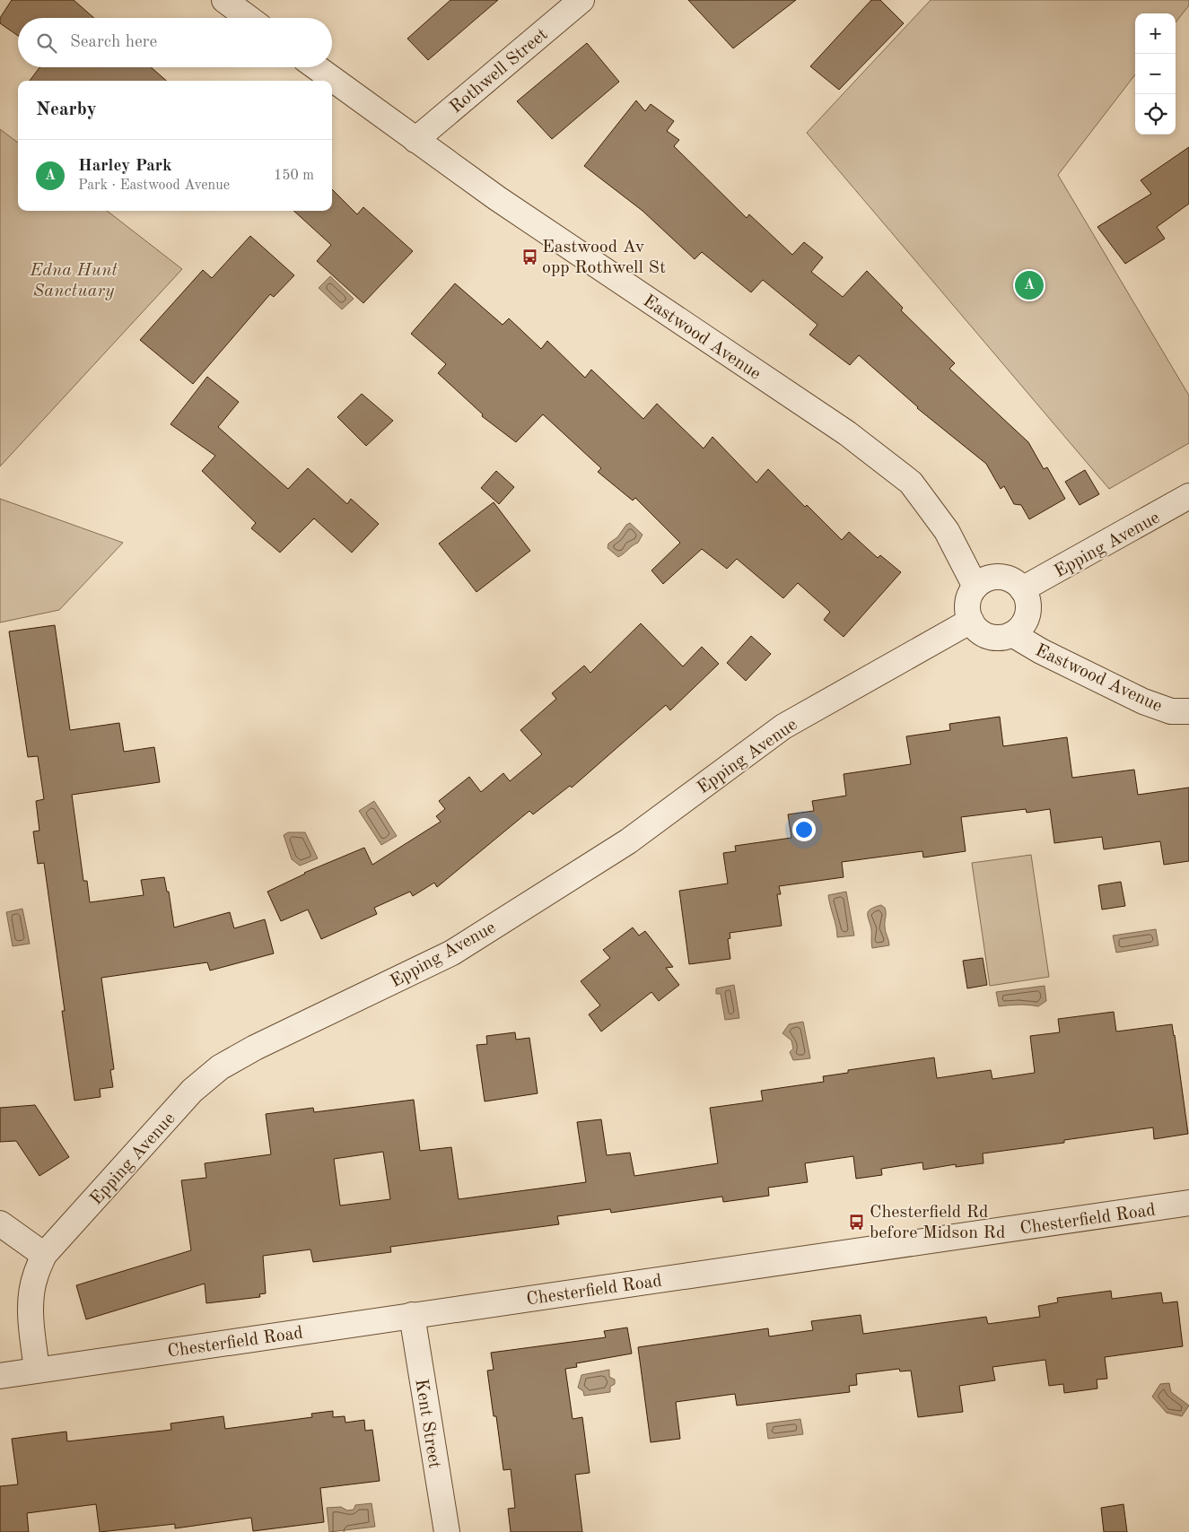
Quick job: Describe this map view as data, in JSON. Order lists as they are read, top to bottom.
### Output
{
  "streets": {
    "street": [
      "Rothwell Street",
      "Eastwood Avenue",
      "Epping Avenue",
      "Chesterfield Road",
      "Kent Street"
    ]
  },
  "crossings": [
    ["Rothwell Street", "Eastwood Avenue"],
    ["Eastwood Avenue", "Epping Avenue"],
    ["Epping Avenue", "Chesterfield Road"],
    ["Chesterfield Road", "Kent Street"]
  ],
  "parks": ["Edna Hunt Sanctuary"],
  "places": {
    "bus stop": ["Eastwood Av opp Rothwell St", "Chesterfield Rd before Midson Rd"]
  },
  "page": {
    "map_buttons": ["+", "−"],
    "search": "Search here",
    "heading": "Nearby",
    "list": [
      {
        "mark": "A",
        "name": "Harley Park",
        "note": "Park · Eastwood Avenue",
        "value": "150 m"
      }
    ],
    "pins": "A"
  }
}
